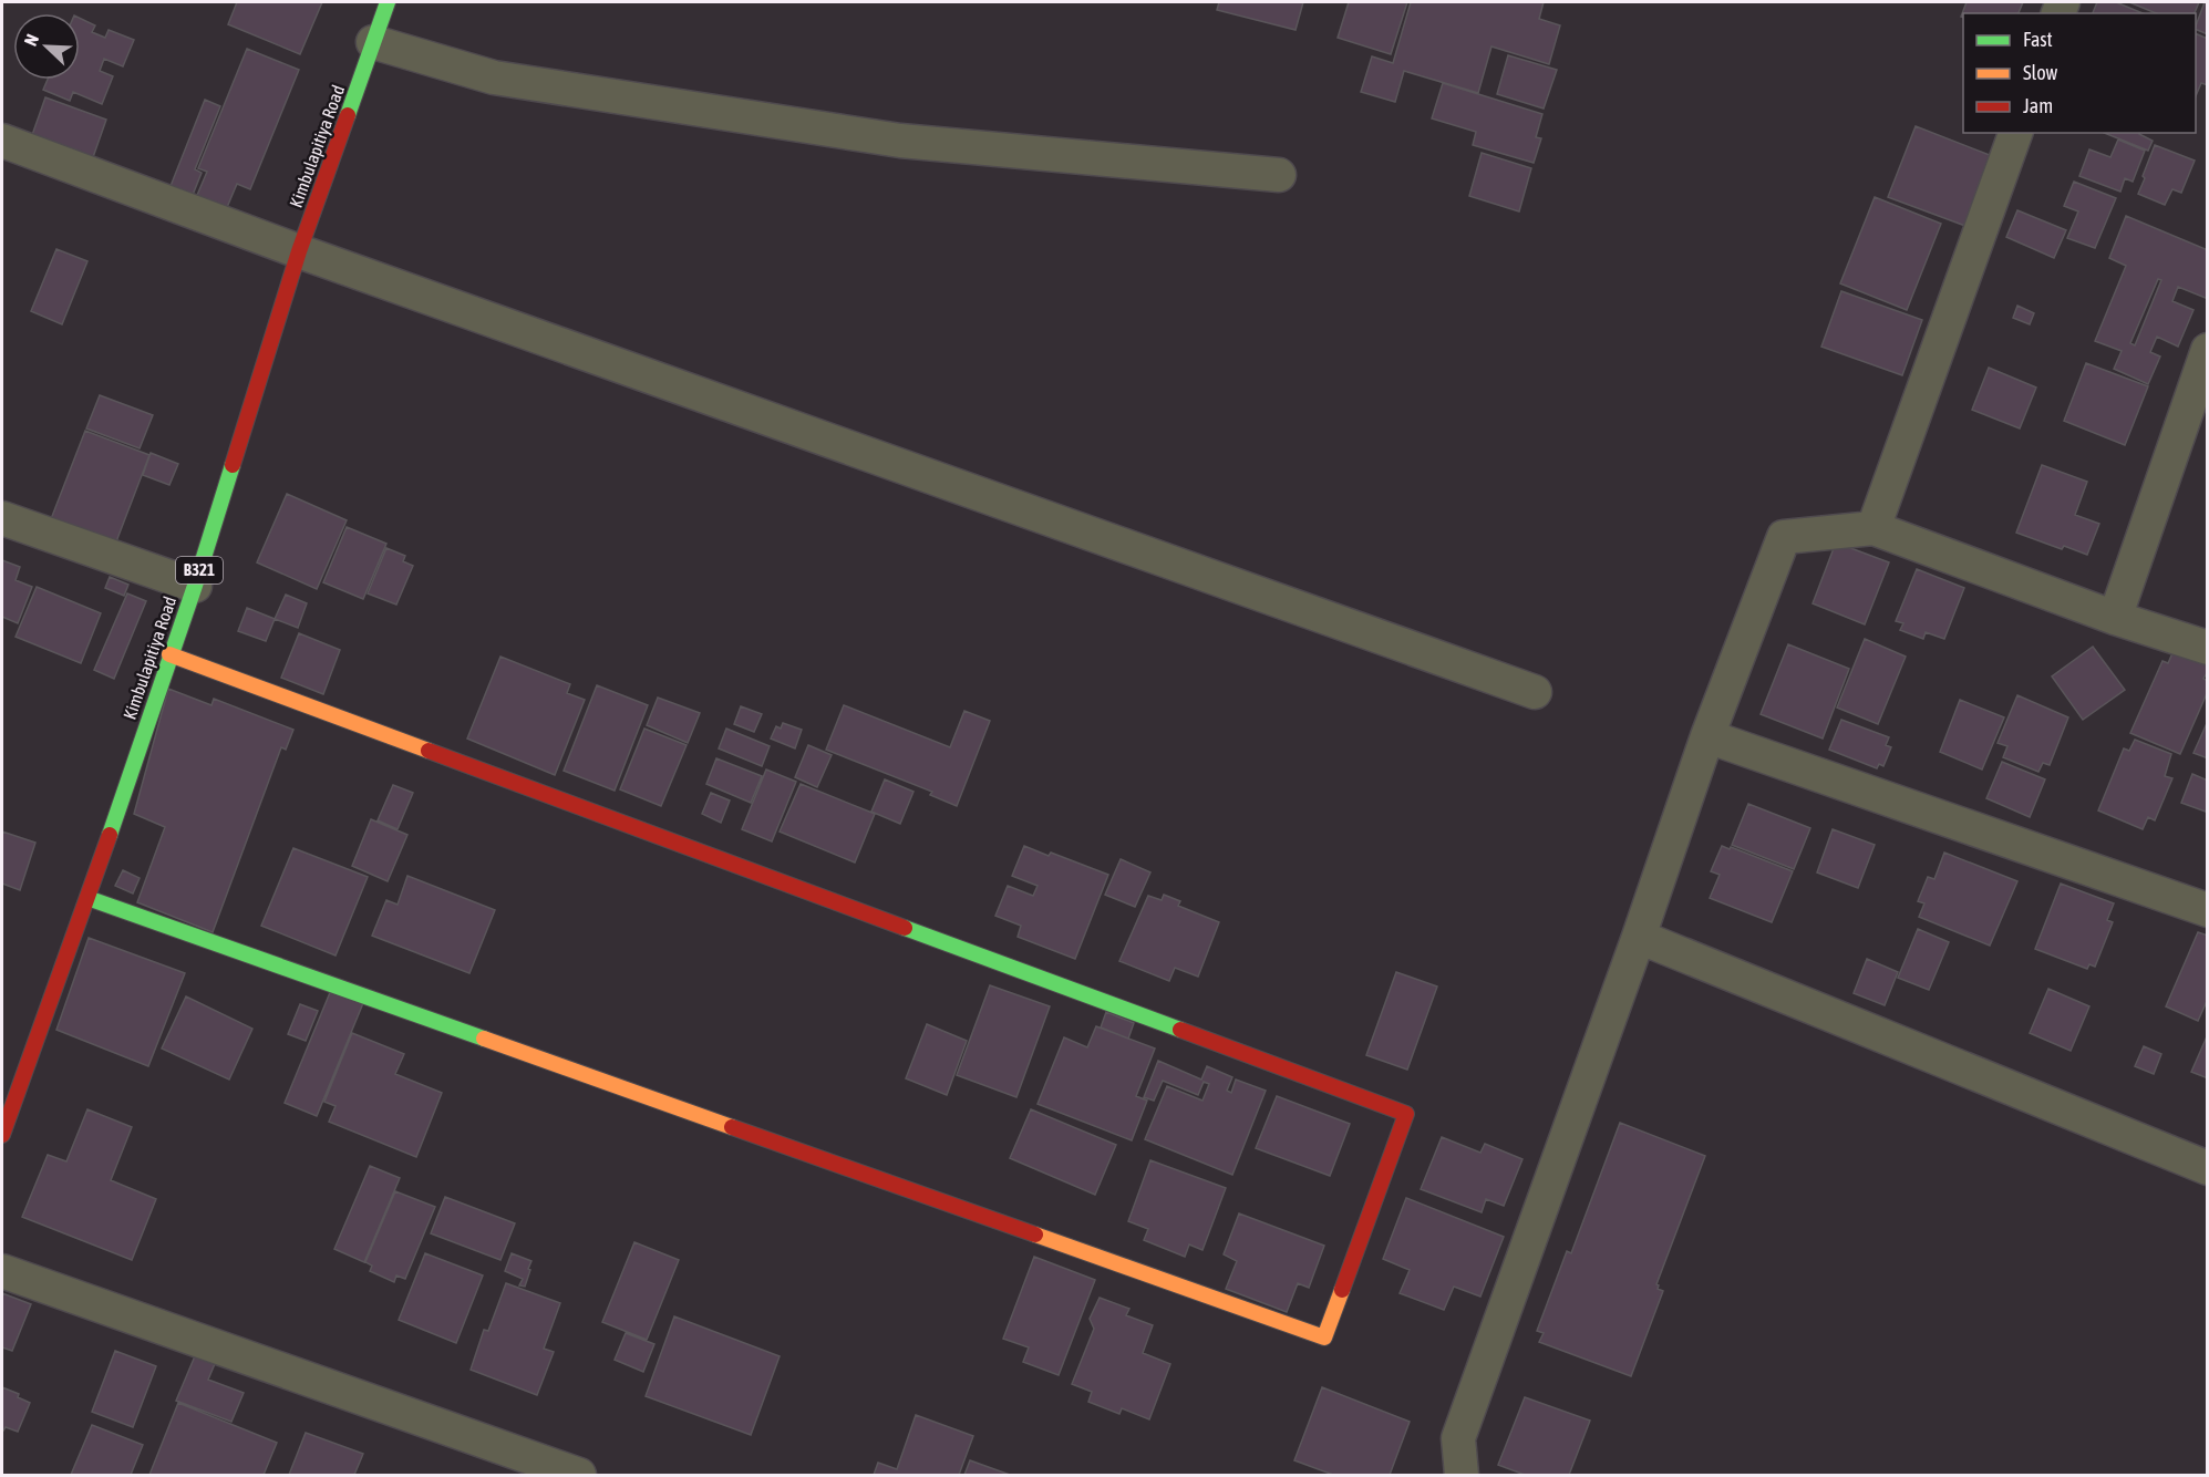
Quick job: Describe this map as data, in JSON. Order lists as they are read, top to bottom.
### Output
{
  "streets": {
    "street": ["Kimbulapitiya Road", "B321"]
  },
  "legend": ["Fast", "Slow", "Jam"],
  "north": "top left"
}
